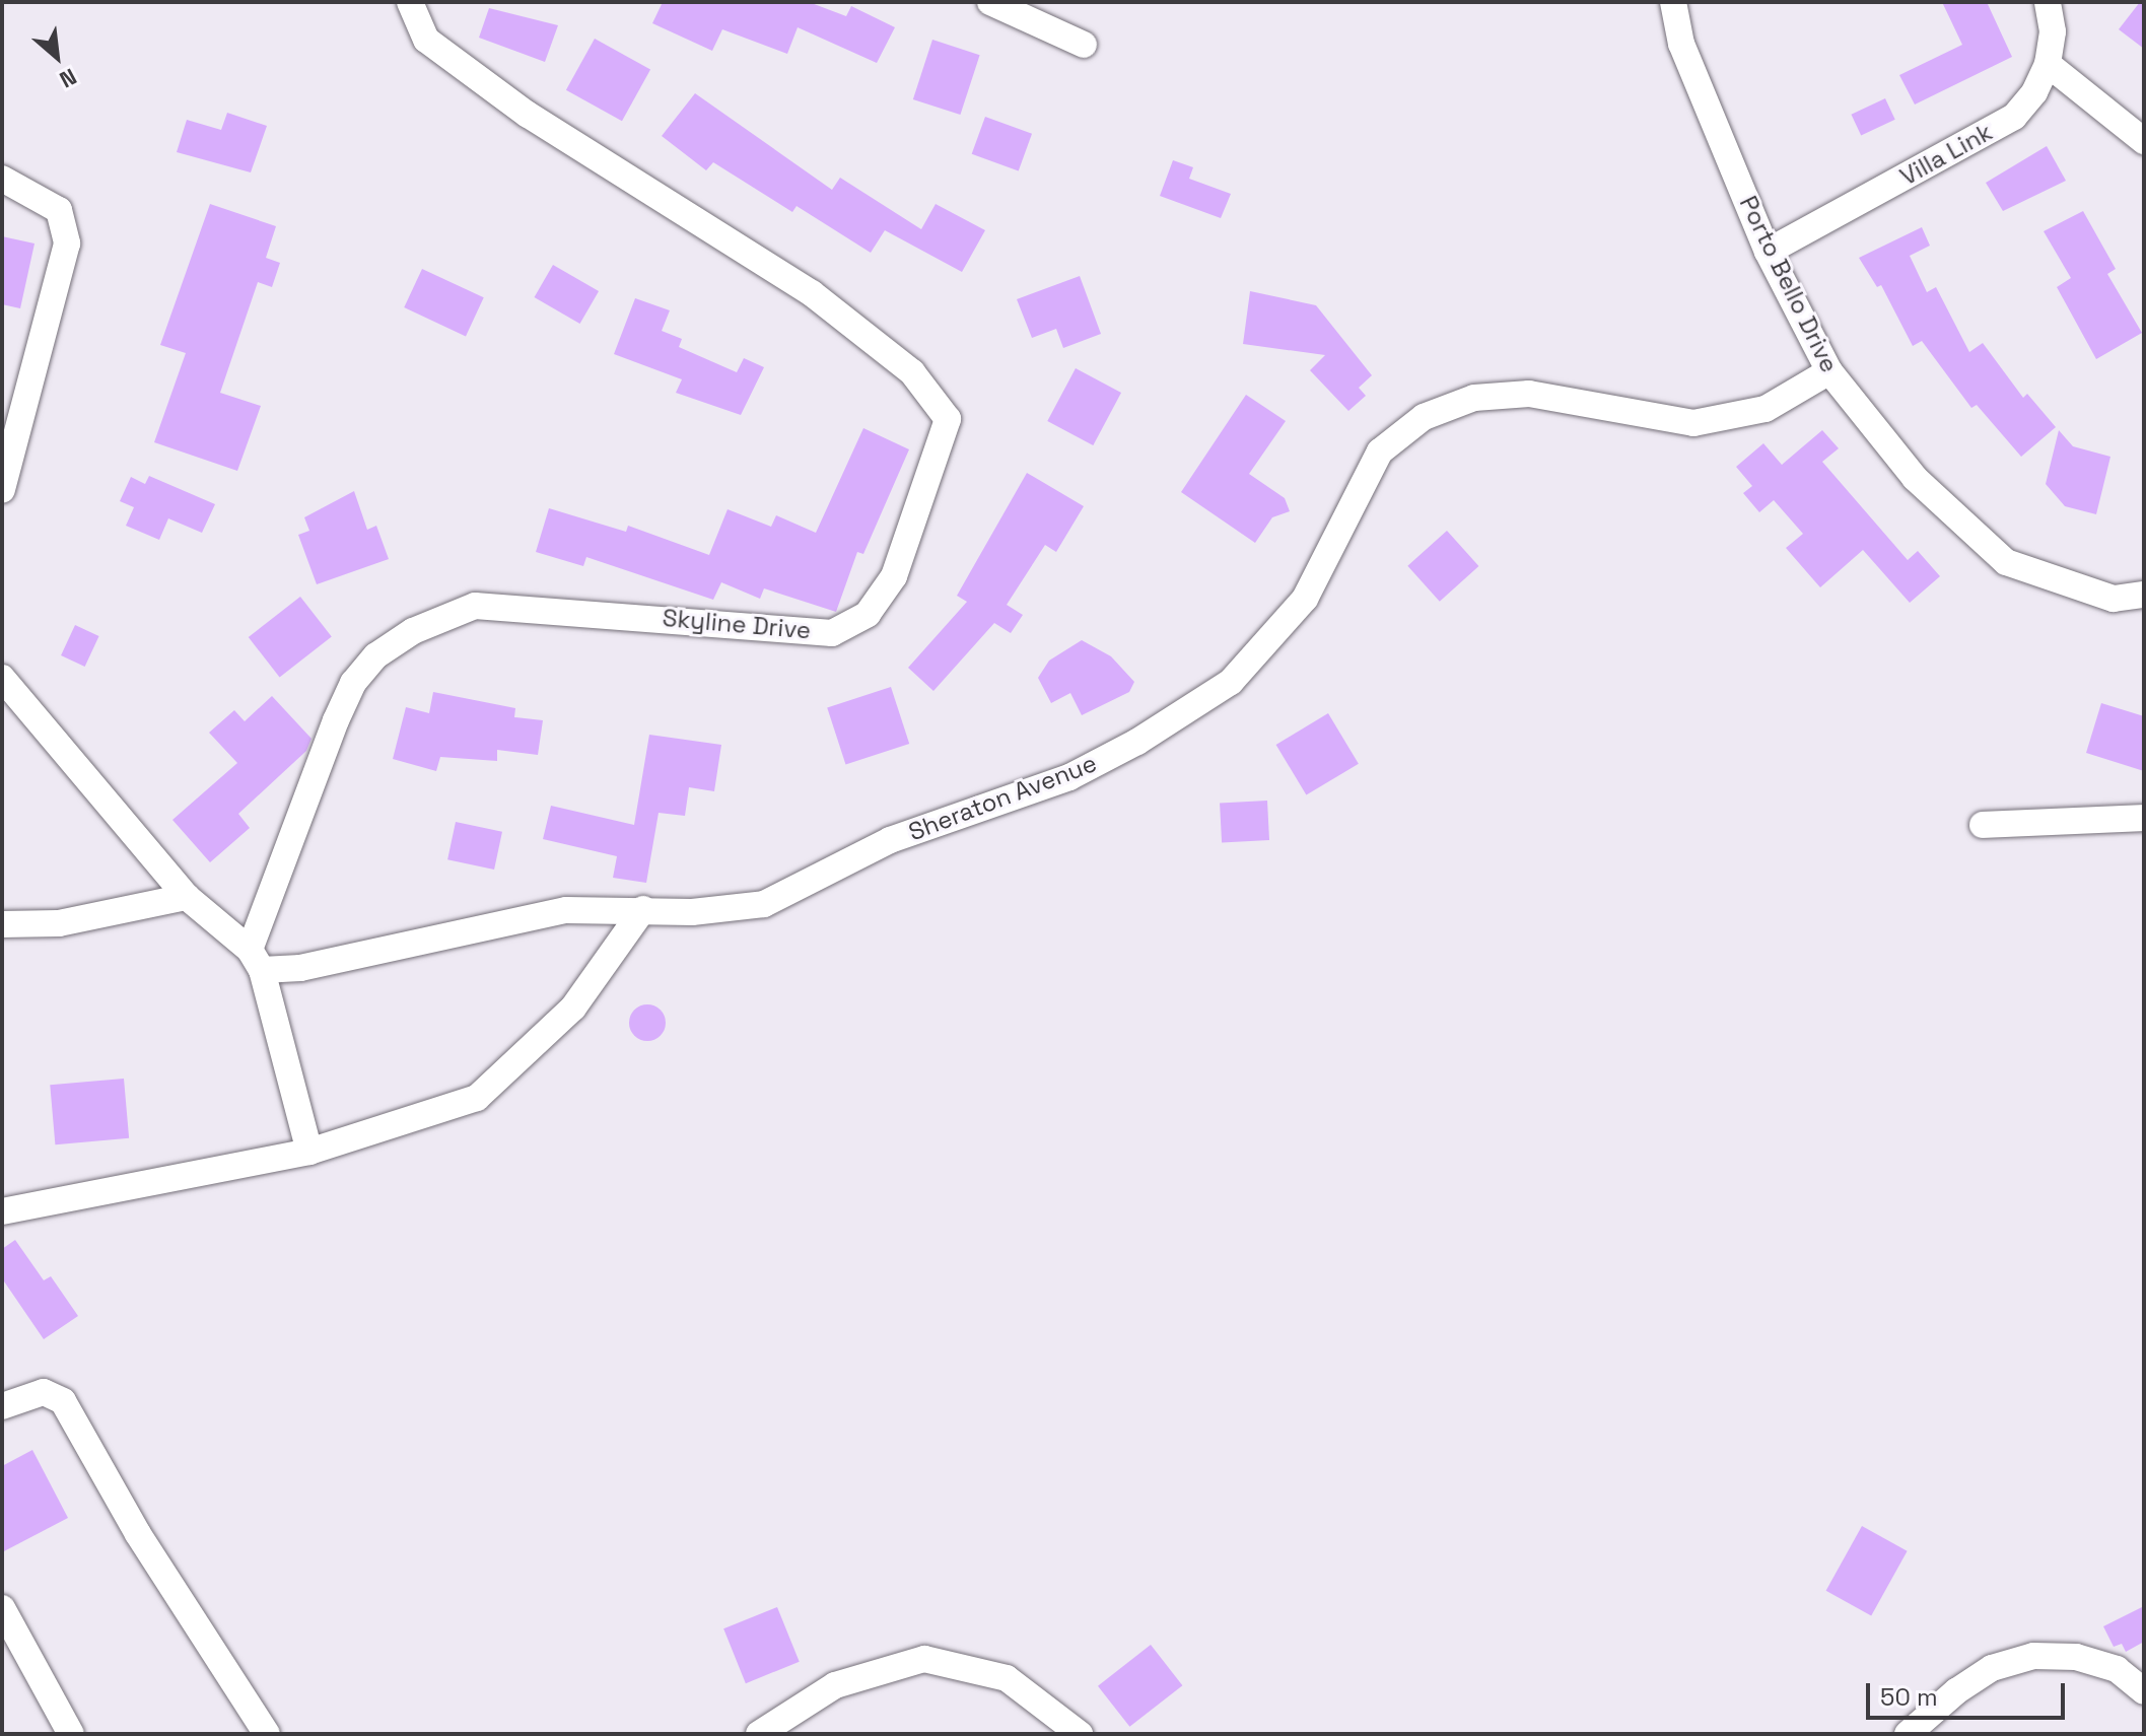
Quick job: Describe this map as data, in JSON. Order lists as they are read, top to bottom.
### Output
{
  "streets": {
    "street": [
      "Villa Link",
      "Porto Bello Drive",
      "Skyline Drive",
      "Sheraton Avenue"
    ]
  },
  "crossings": [
    ["Villa Link", "Porto Bello Drive"],
    ["Porto Bello Drive", "Sheraton Avenue"],
    ["Skyline Drive", "Sheraton Avenue"]
  ],
  "scale_bar": "50 m",
  "north": "bottom right"
}
